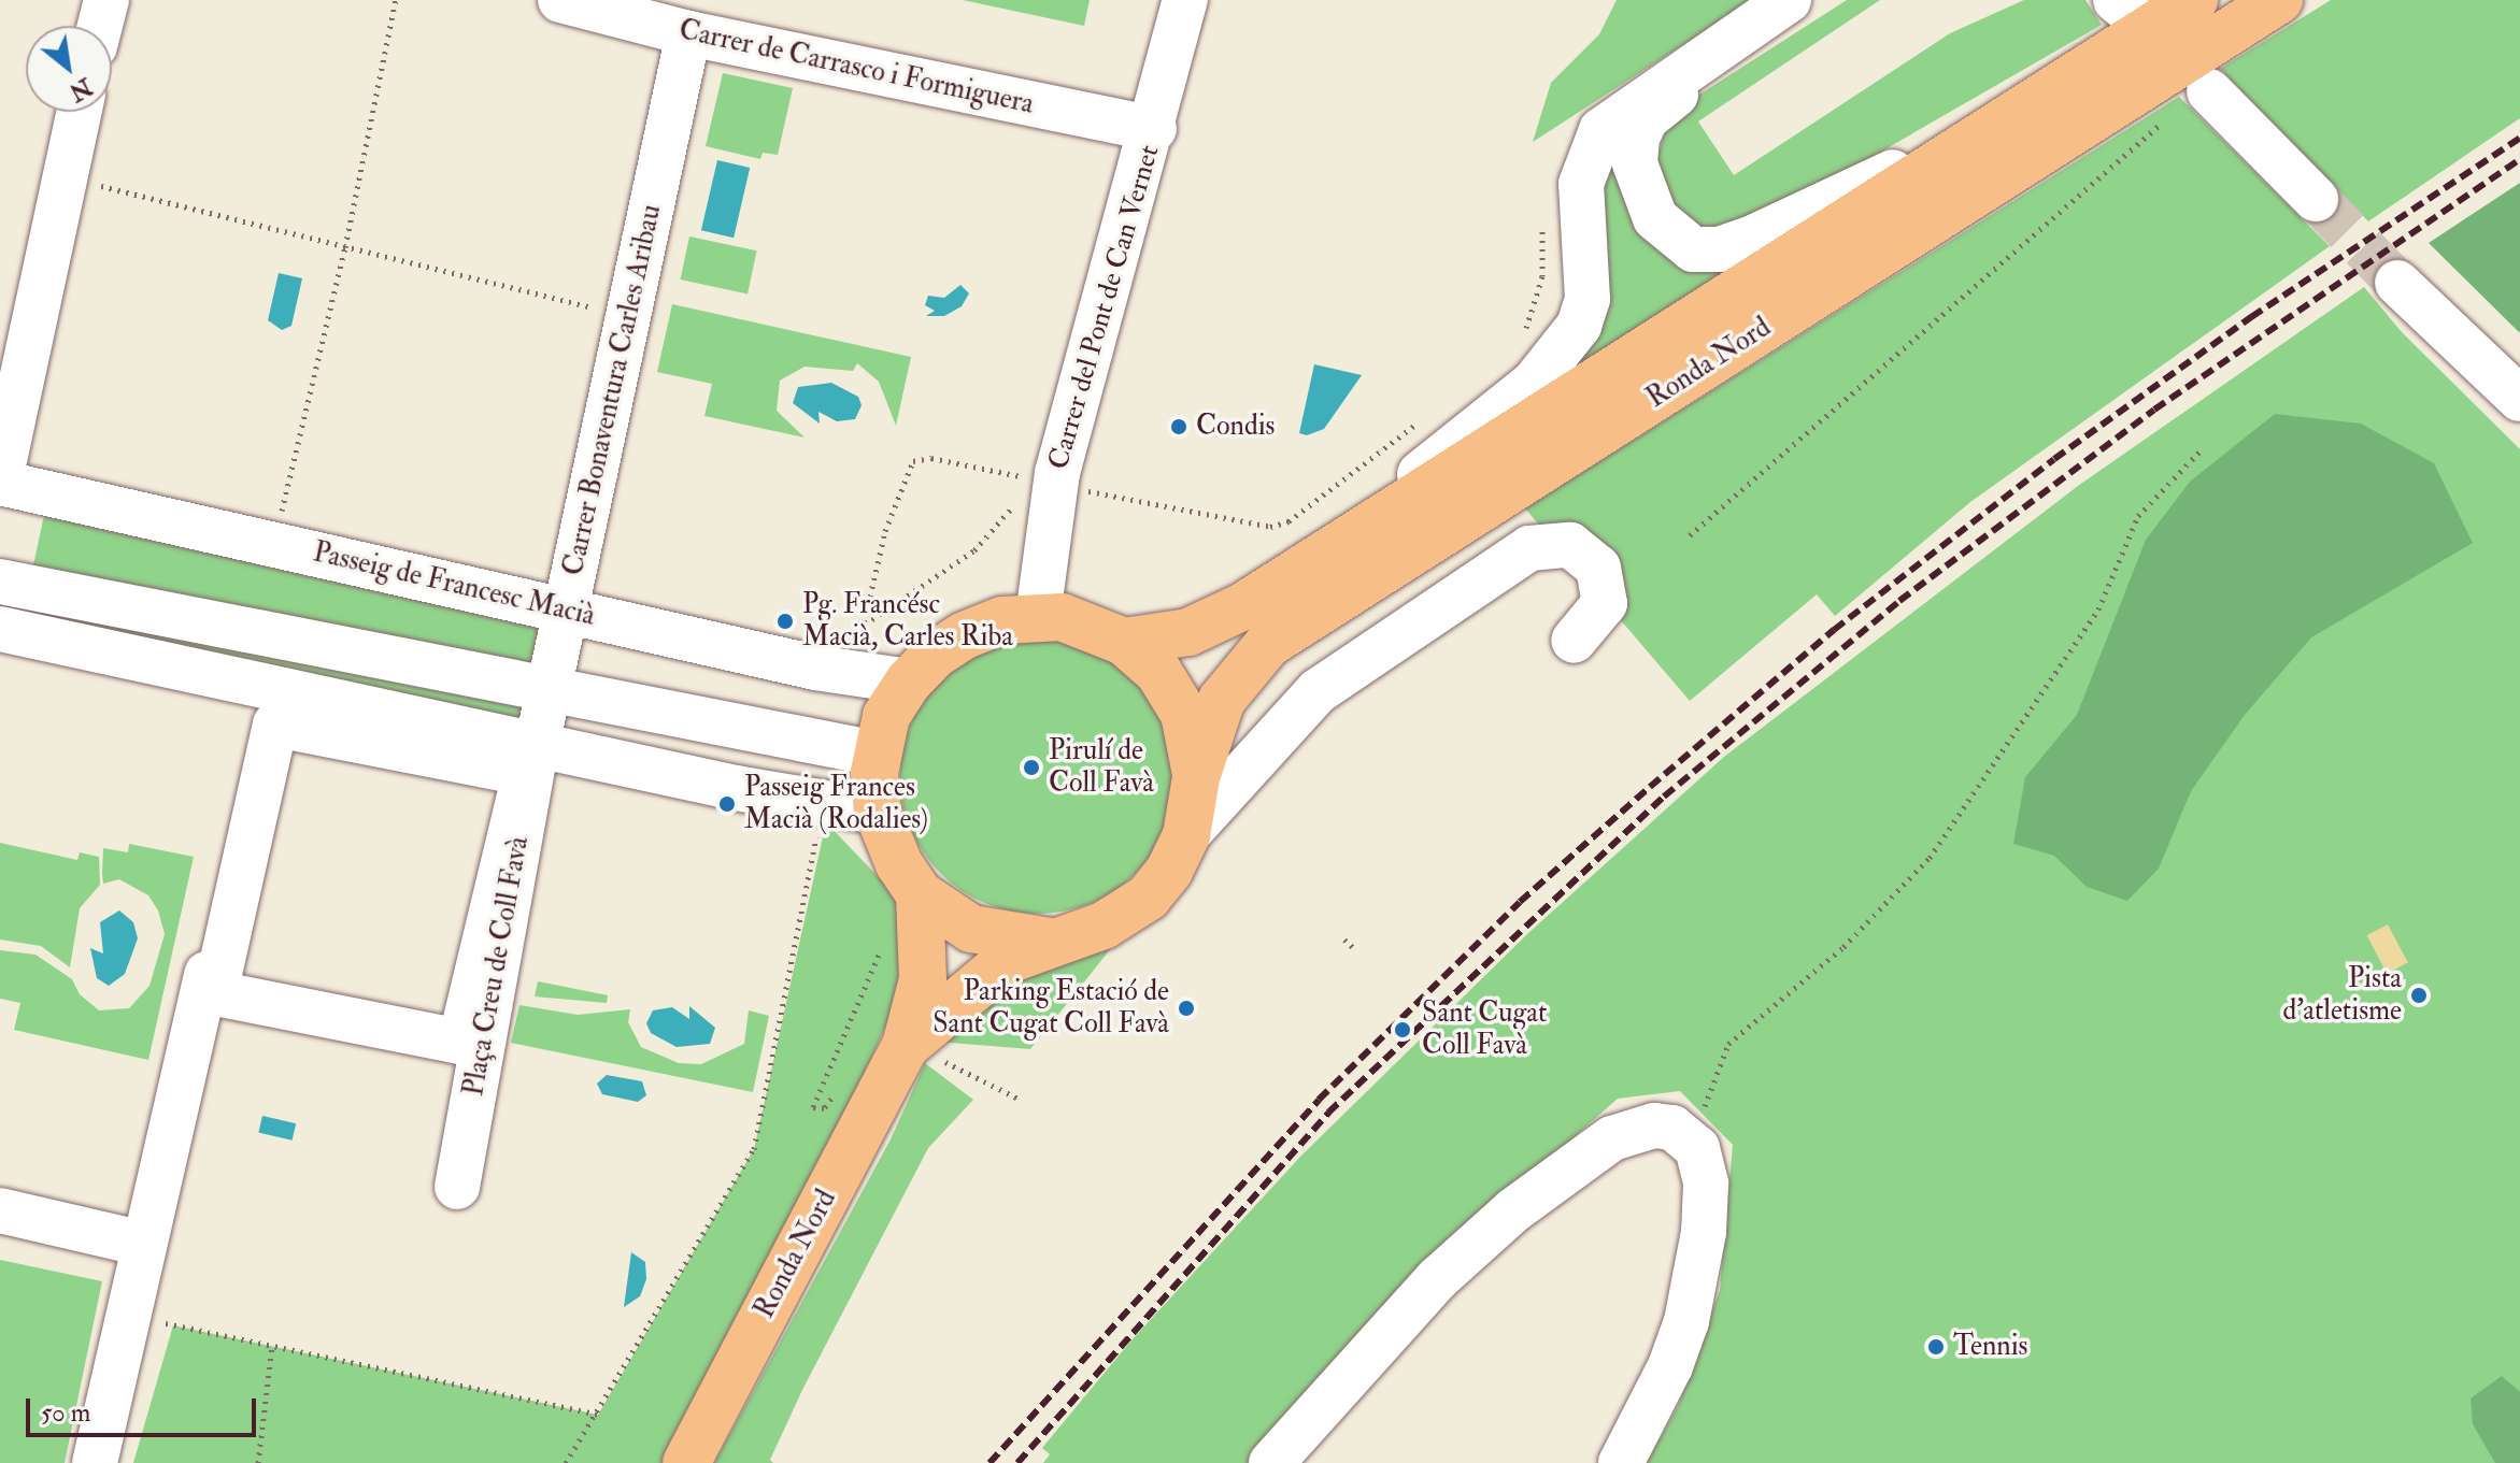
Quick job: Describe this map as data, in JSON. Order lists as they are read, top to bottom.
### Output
{
  "streets": {
    "main road": ["Ronda Nord"],
    "street": [
      "Carrer de Carrasco i Formiguera",
      "Carrer del Pont de Can Vernet",
      "Carrer Bonaventura Carles Aribau",
      "Passeig de Francesc Macià",
      "Plaça Creu de Coll Favà"
    ]
  },
  "crossings": [
    ["Carrer de Carrasco i Formiguera", "Carrer del Pont de Can Vernet"],
    ["Carrer de Carrasco i Formiguera", "Carrer Bonaventura Carles Aribau"],
    ["Carrer del Pont de Can Vernet", "Ronda Nord"],
    ["Ronda Nord", "Passeig de Francesc Macià"],
    ["Carrer Bonaventura Carles Aribau", "Passeig de Francesc Macià"],
    ["Carrer Bonaventura Carles Aribau", "Plaça Creu de Coll Favà"]
  ],
  "places": [
    "Condis",
    "Pg. Francésc Macià, Carles Riba",
    "Pirulí de Coll Favà",
    "Passeig Frances Macià (Rodalies)",
    "Pista d'atletisme",
    "Parking Estació de Sant Cugat Coll Favà",
    "Sant Cugat Coll Favà",
    "Tennis"
  ],
  "scale_bar": "50 m",
  "north": "bottom right"
}
